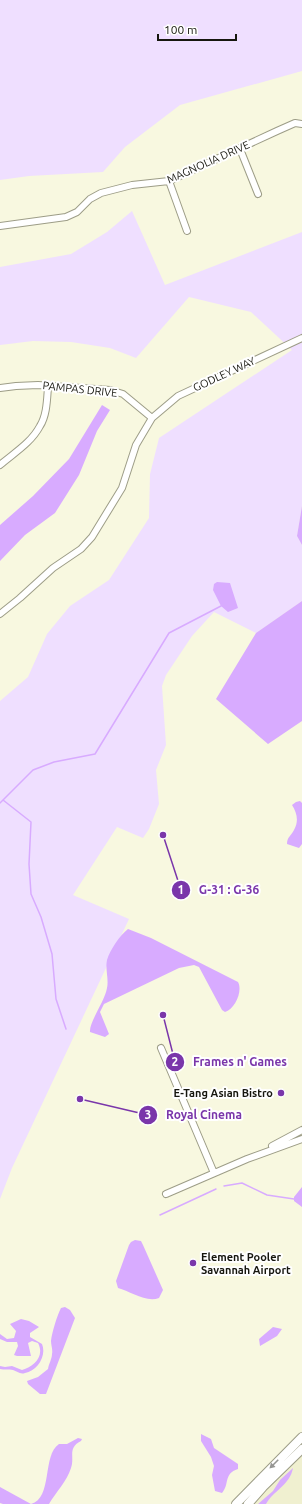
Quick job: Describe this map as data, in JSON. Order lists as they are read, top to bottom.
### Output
{
  "streets": {
    "street": ["MAGNOLIA DRIVE", "GODLEY WAY", "PAMPAS DRIVE"]
  },
  "crossings": [
    ["GODLEY WAY", "PAMPAS DRIVE"]
  ],
  "places": [
    "G-31 : G-36",
    "Frames n' Games",
    "E-Tang Asian Bistro",
    "Royal Cinema",
    "Element Pooler Savannah Airport"
  ],
  "scale_bar": "100 m"
}
